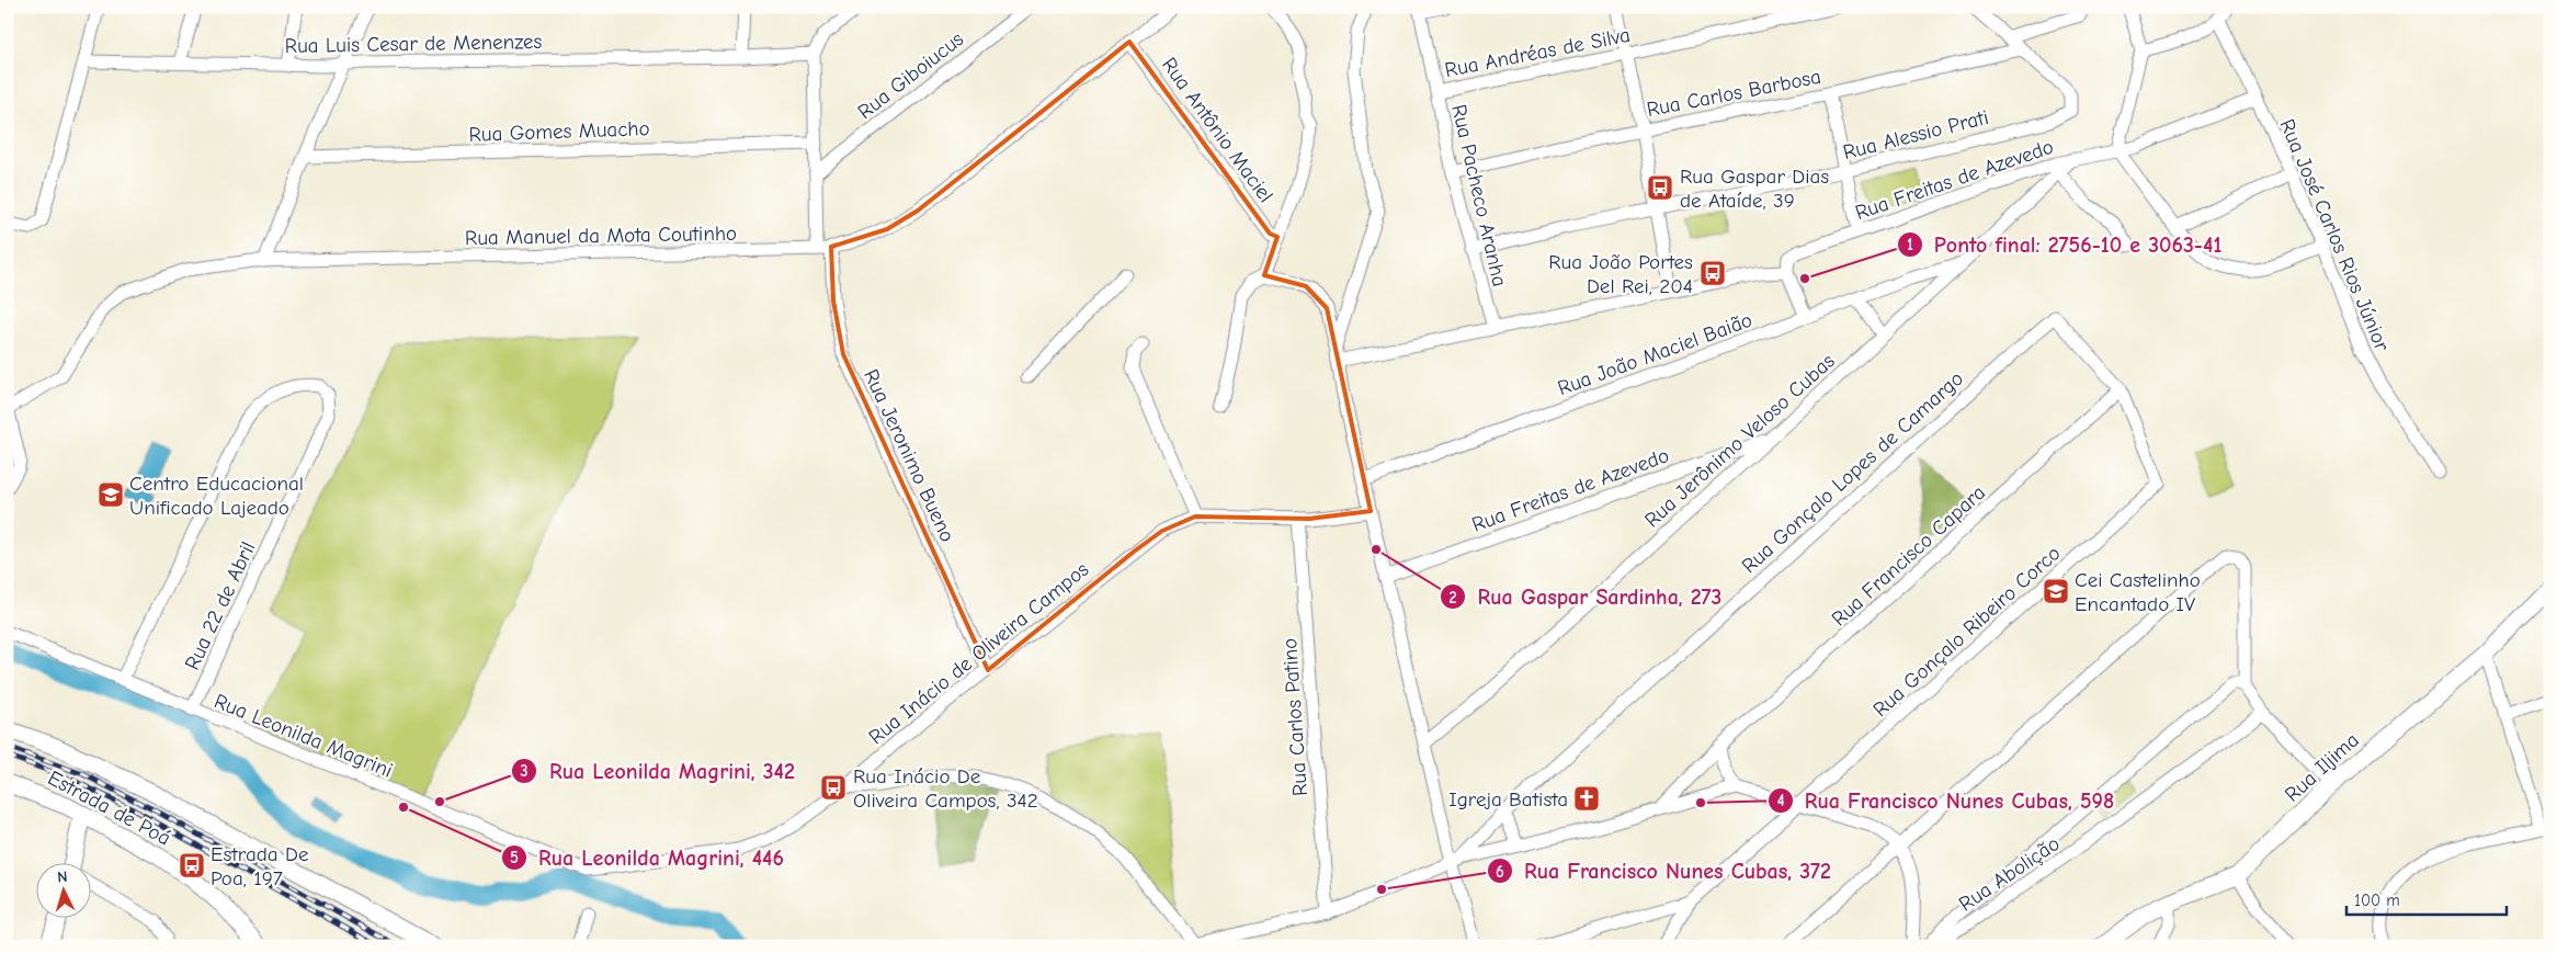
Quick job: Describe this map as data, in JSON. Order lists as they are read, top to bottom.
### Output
{
  "streets": {
    "main road": ["Rua Iljima", "Estrada de Poá"],
    "street": [
      "Rua Luis Cesar de Menenzes",
      "Rua Andréas de Silva",
      "Rua Giboiucus",
      "Rua Carlos Barbosa",
      "Rua Antônio Maciel",
      "Rua Gomes Muacho",
      "Rua Alessio Prati",
      "Rua Freitas de Azevedo",
      "Rua Pacheco Aranha",
      "Rua Manuel da Mota Coutinho",
      "Rua José Carlos Rios Júnior",
      "Rua João Maciel Baião",
      "Rua Jerônimo Veloso Cubas",
      "Rua Jeronimo Bueno",
      "Rua Gonçalo Lopes de Camargo",
      "Rua Francisco Capara",
      "Rua 22 de Abril",
      "Rua Gonçalo Ribeiro Corco",
      "Rua Inácio de Oliveira Campos",
      "Rua Carlos Patino",
      "Rua Leonilda Magrini",
      "Rua Abolição"
    ]
  },
  "crossings": [
    ["Rua Andréas de Silva", "Rua Pacheco Aranha"],
    ["Rua Carlos Barbosa", "Rua Alessio Prati"],
    ["Rua Carlos Barbosa", "Rua Pacheco Aranha"],
    ["Rua Antônio Maciel", "Rua Manuel da Mota Coutinho"],
    ["Rua Alessio Prati", "Rua Pacheco Aranha"],
    ["Rua Freitas de Azevedo", "Rua José Carlos Rios Júnior"],
    ["Rua Freitas de Azevedo", "Rua Jerônimo Veloso Cubas"],
    ["Rua Manuel da Mota Coutinho", "Rua Jeronimo Bueno"],
    ["Rua João Maciel Baião", "Rua Jerônimo Veloso Cubas"],
    ["Rua Jeronimo Bueno", "Rua Inácio de Oliveira Campos"],
    ["Rua Gonçalo Lopes de Camargo", "Rua Francisco Capara"],
    ["Rua Gonçalo Lopes de Camargo", "Rua Gonçalo Ribeiro Corco"],
    ["Rua Francisco Capara", "Rua Gonçalo Ribeiro Corco"],
    ["Rua 22 de Abril", "Rua Leonilda Magrini"],
    ["Rua Inácio de Oliveira Campos", "Rua Carlos Patino"],
    ["Rua Inácio de Oliveira Campos", "Rua Leonilda Magrini"]
  ],
  "places": {
    "bus stop": [
      "Rua Gaspar Dias de Ataíde, 39",
      "Rua João Portes Del Rei, 204",
      "Rua Inácio De Oliveira Campos, 342",
      "Estrada De Poa, 197"
    ],
    "other": [
      "Ponto final: 2756-10 e 3063-41",
      "Rua Gaspar Sardinha, 273",
      "Rua Leonilda Magrini, 342",
      "Rua Francisco Nunes Cubas, 598",
      "Rua Leonilda Magrini, 446",
      "Rua Francisco Nunes Cubas, 372"
    ],
    "school or university": ["Centro Educacional Unificado Lajeado", "Cei Castelinho Encantado IV"],
    "church": ["Igreja Batista"]
  },
  "scale_bar": "100 m",
  "north": "top"
}
